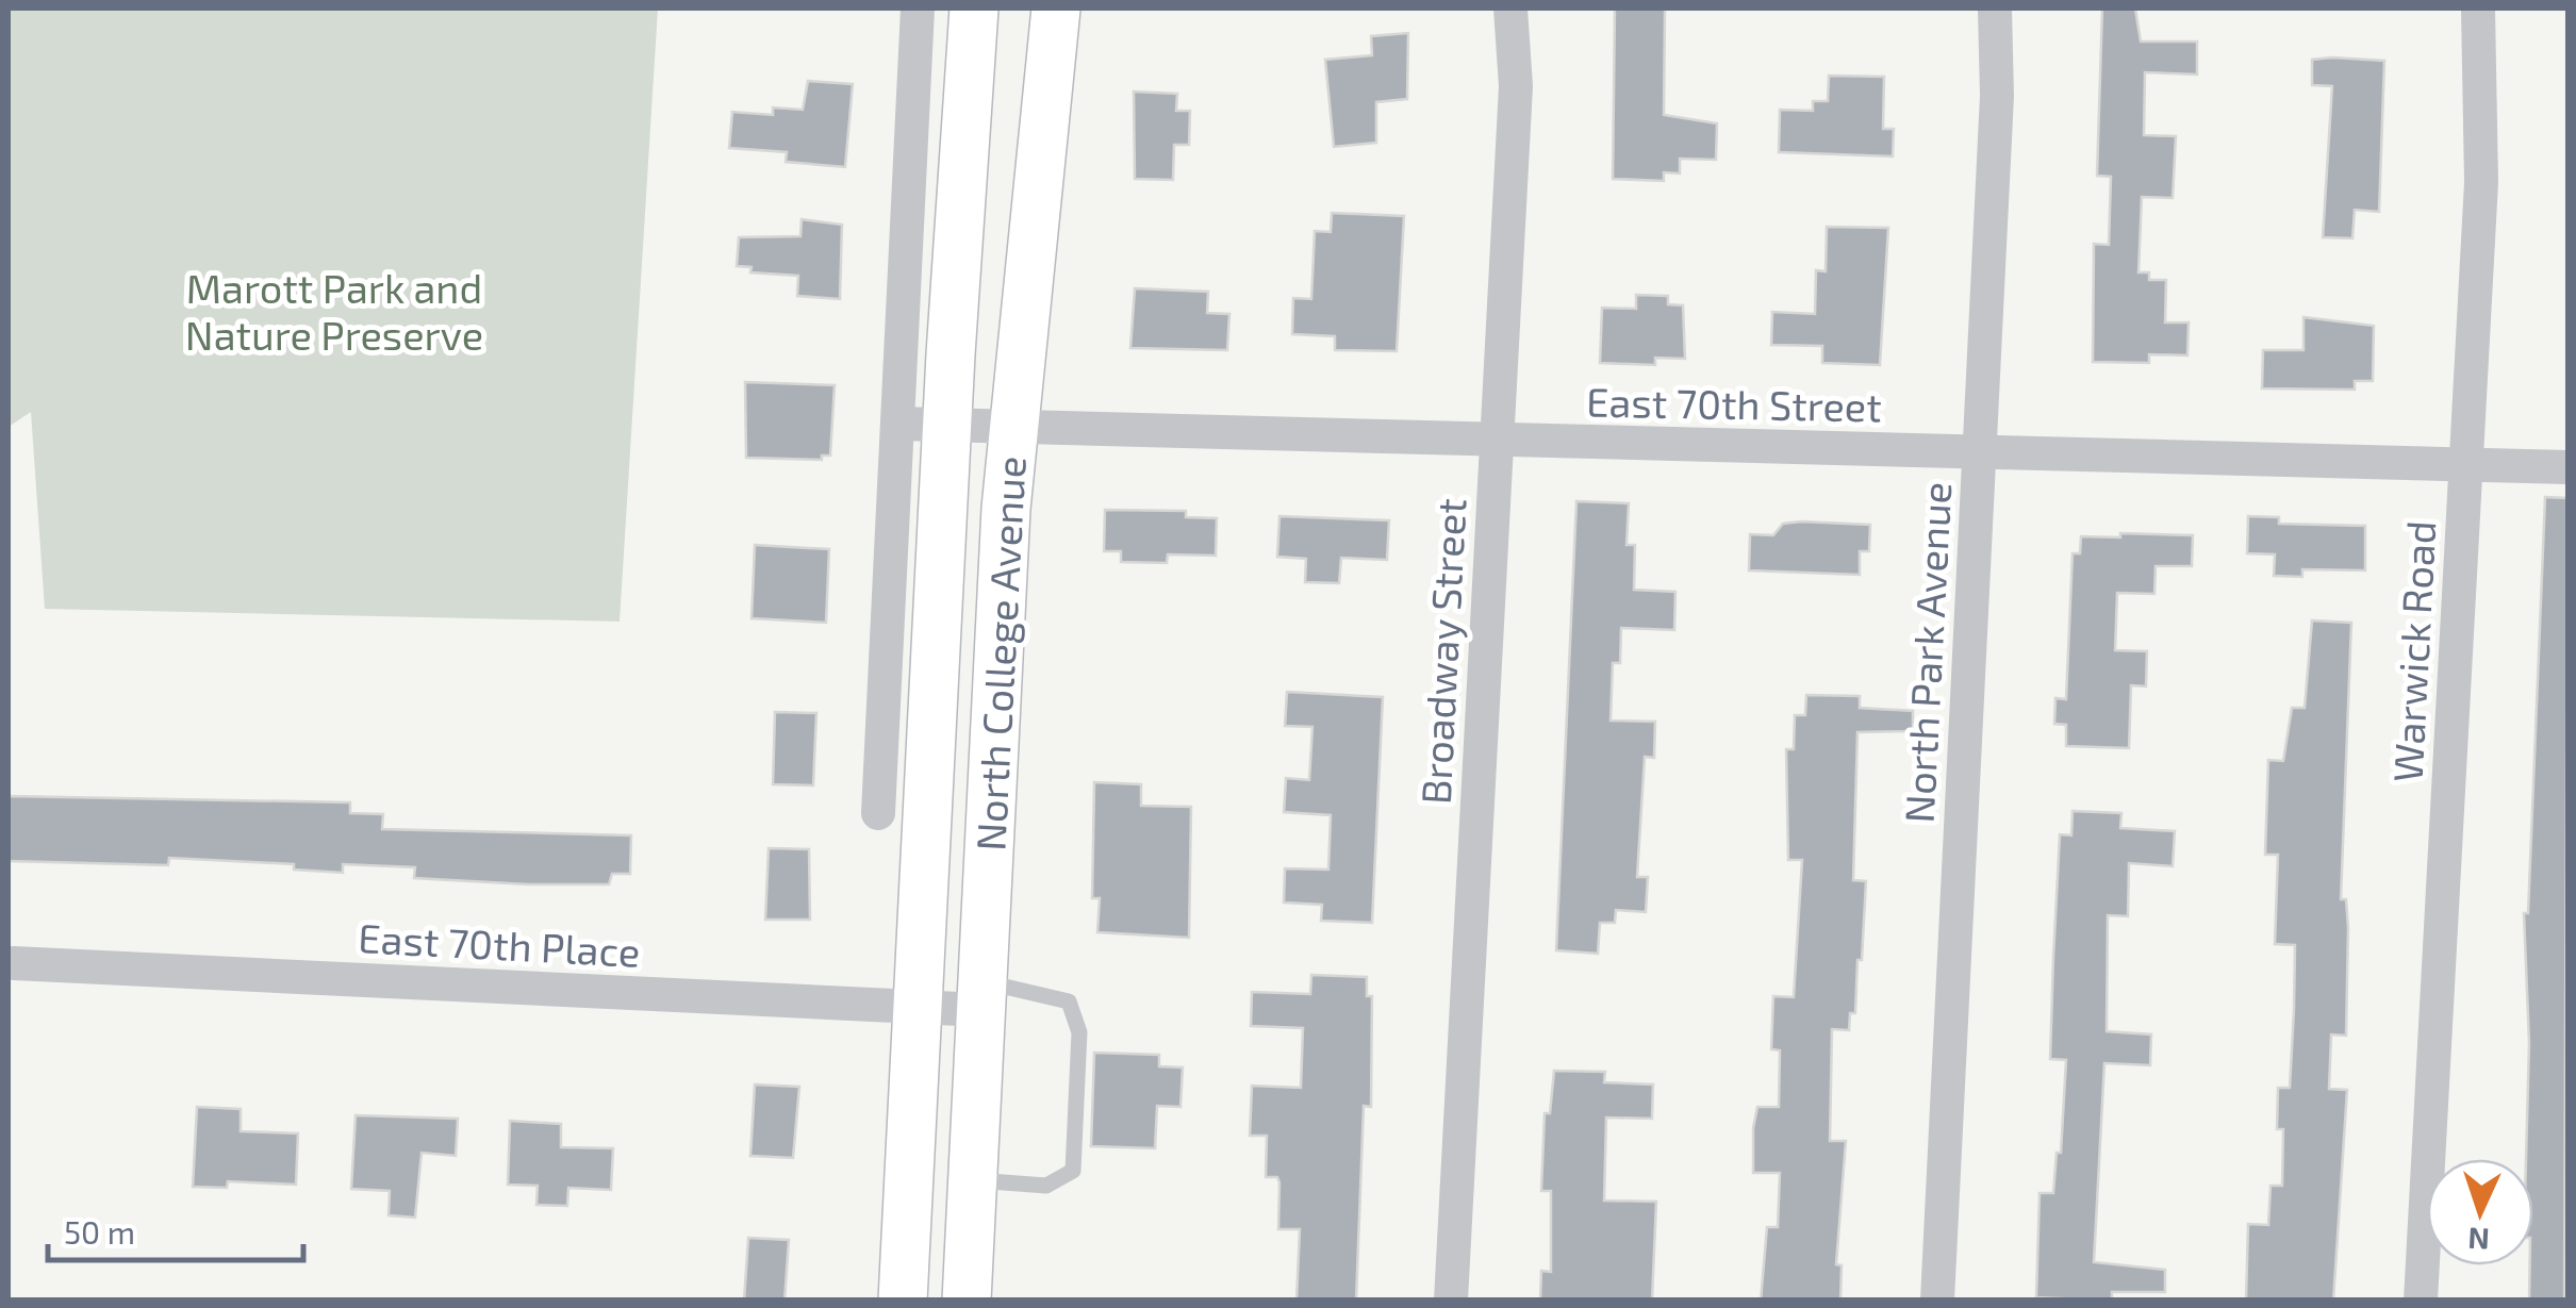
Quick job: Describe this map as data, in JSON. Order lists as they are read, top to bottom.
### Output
{
  "streets": {
    "main road": ["North College Avenue"],
    "street": [
      "East 70th Street",
      "Broadway Street",
      "Warwick Road",
      "North Park Avenue",
      "East 70th Place"
    ]
  },
  "crossings": [
    ["East 70th Street", "Broadway Street"],
    ["East 70th Street", "Warwick Road"],
    ["East 70th Street", "North Park Avenue"],
    ["East 70th Street", "North College Avenue"],
    ["North College Avenue", "East 70th Place"]
  ],
  "parks": ["Marott Park and Nature Preserve"],
  "scale_bar": "50 m",
  "north": "bottom"
}
